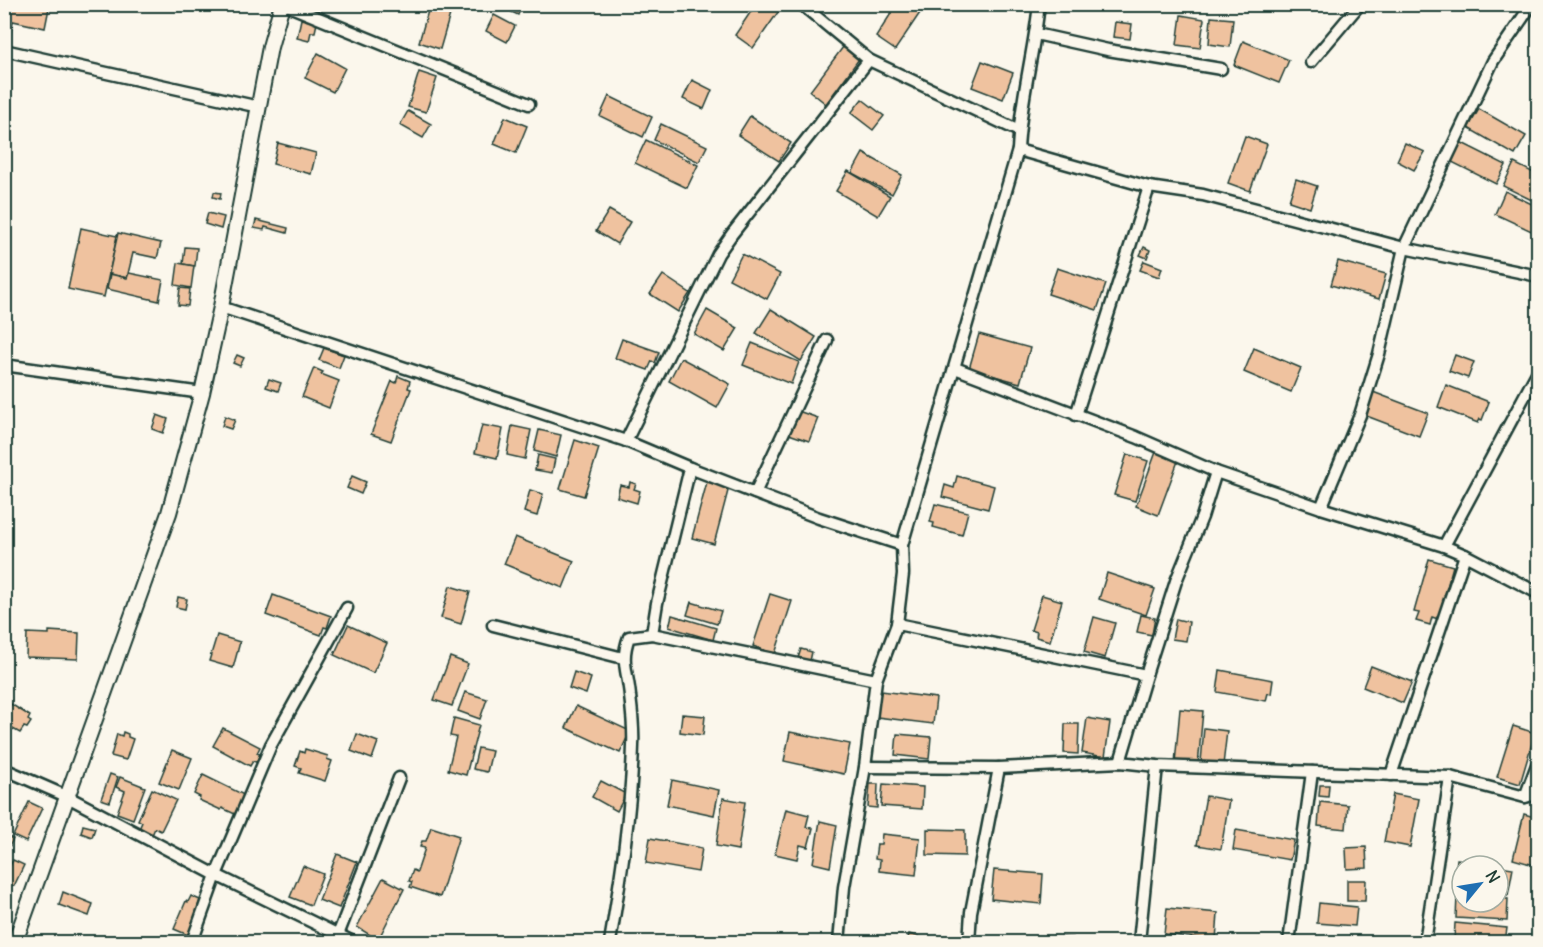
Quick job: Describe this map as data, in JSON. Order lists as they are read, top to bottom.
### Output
{
  "north": "top right"
}
